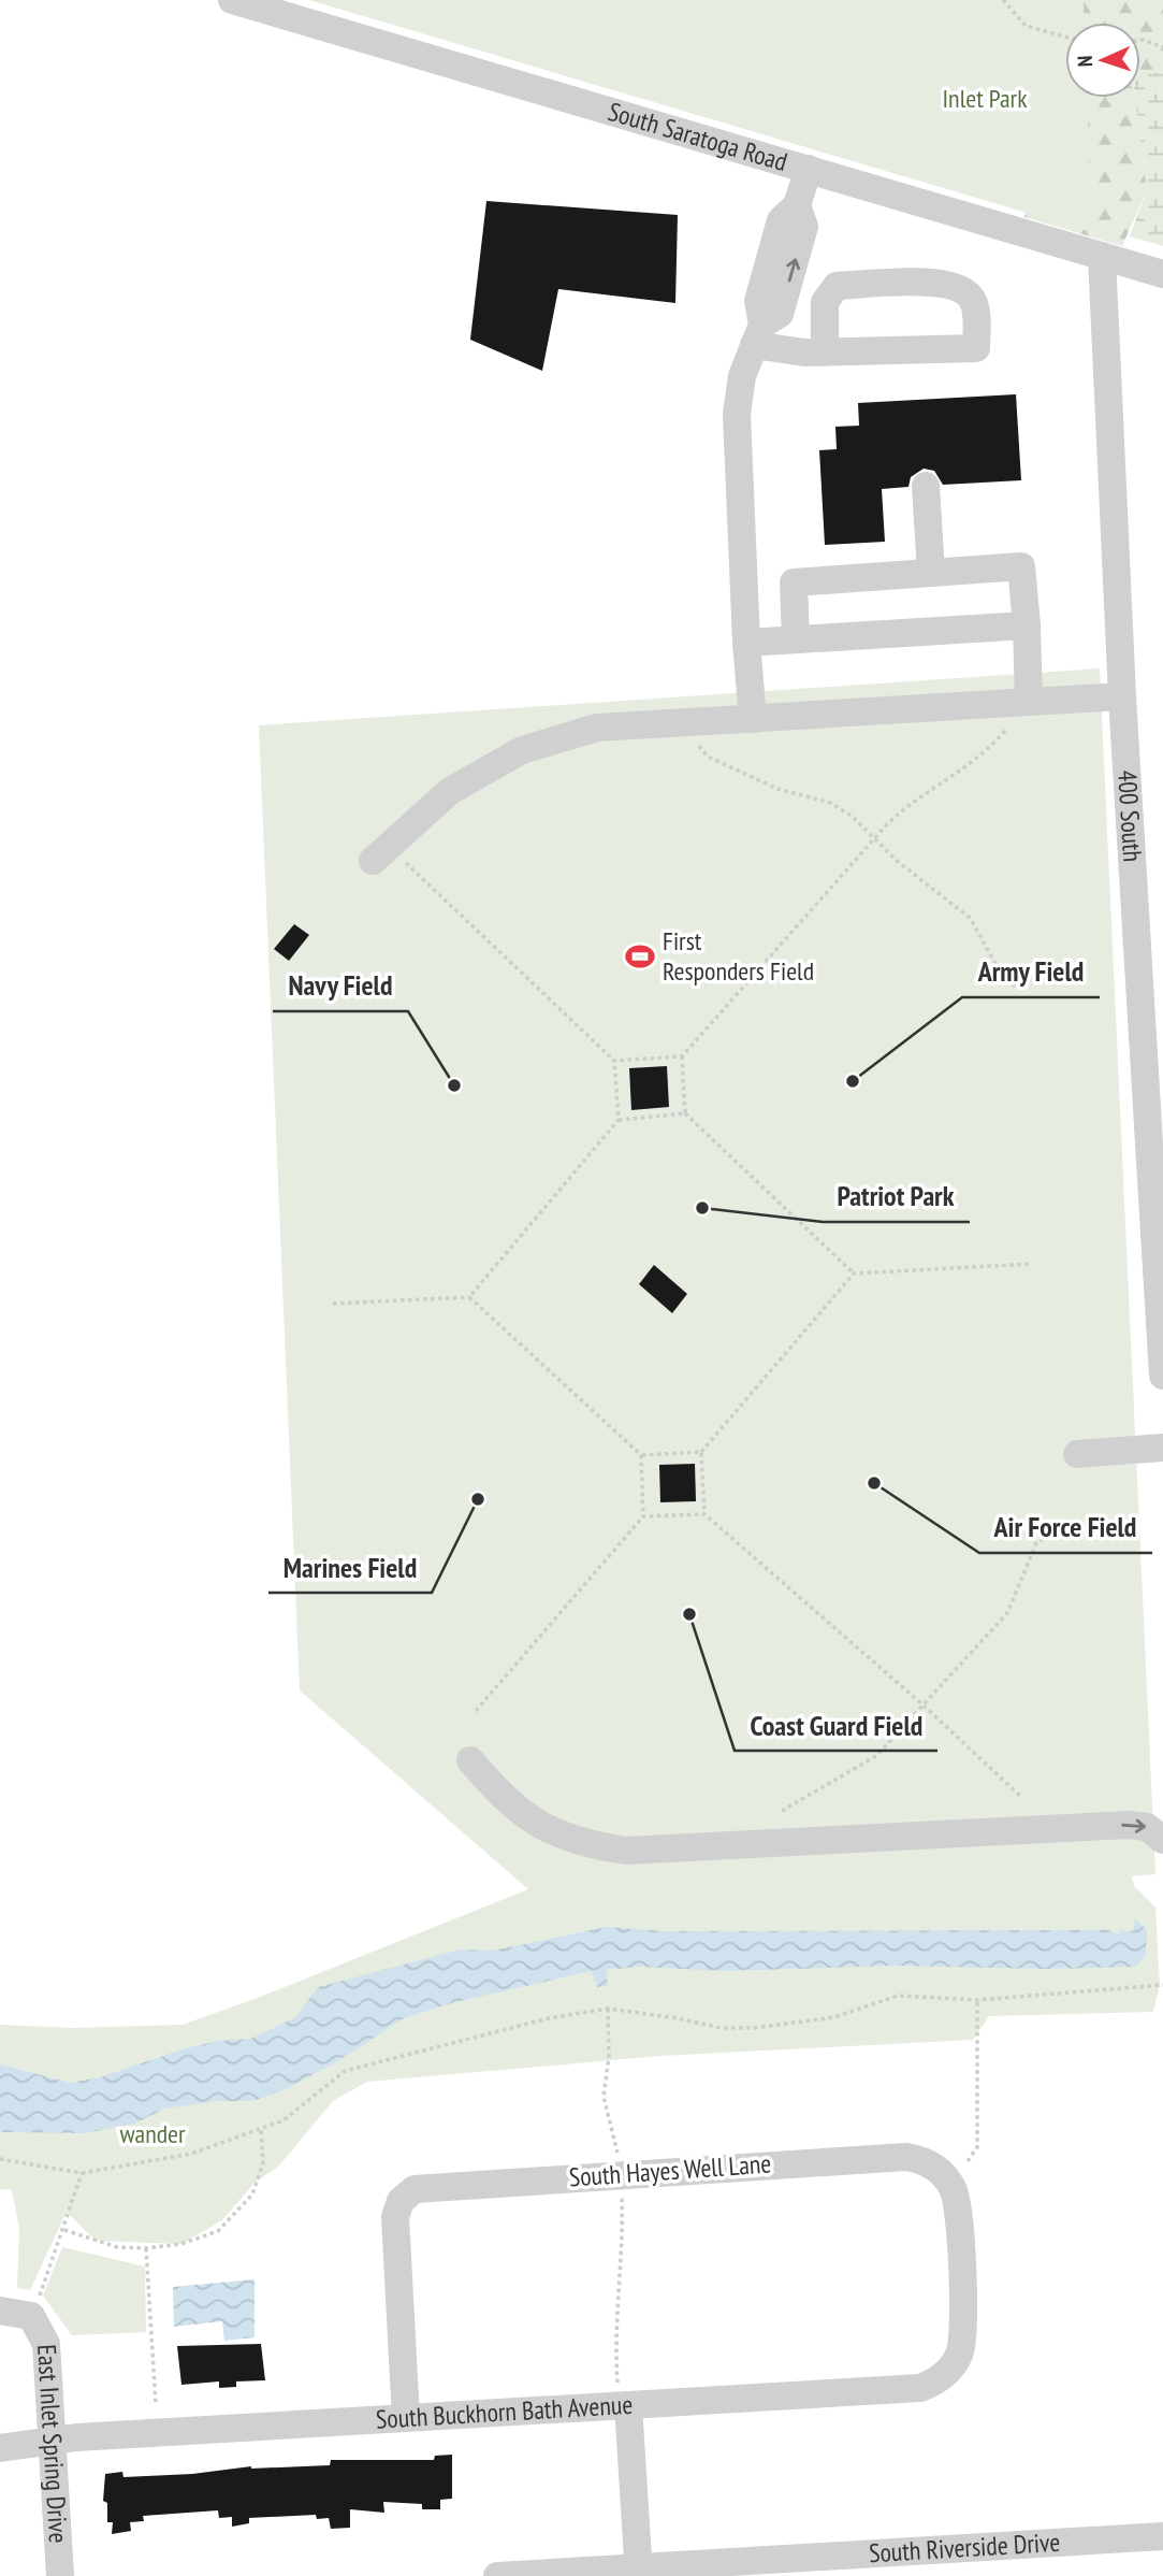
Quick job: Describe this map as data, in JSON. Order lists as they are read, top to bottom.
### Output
{
  "streets": {
    "street": [
      "South Saratoga Road",
      "400 South",
      "South Hayes Well Lane",
      "South Buckhorn Bath Avenue",
      "East Inlet Spring Drive",
      "South Riverside Drive"
    ]
  },
  "crossings": [
    ["South Saratoga Road", "400 South"],
    ["South Hayes Well Lane", "South Buckhorn Bath Avenue"],
    ["South Buckhorn Bath Avenue", "East Inlet Spring Drive"]
  ],
  "parks": ["Inlet Park", "wander"],
  "places": {
    "sports": ["First Responders Field"],
    "other": [
      "Army Field",
      "Navy Field",
      "Patriot Park",
      "Air Force Field",
      "Marines Field",
      "Coast Guard Field"
    ]
  },
  "north": "left"
}
